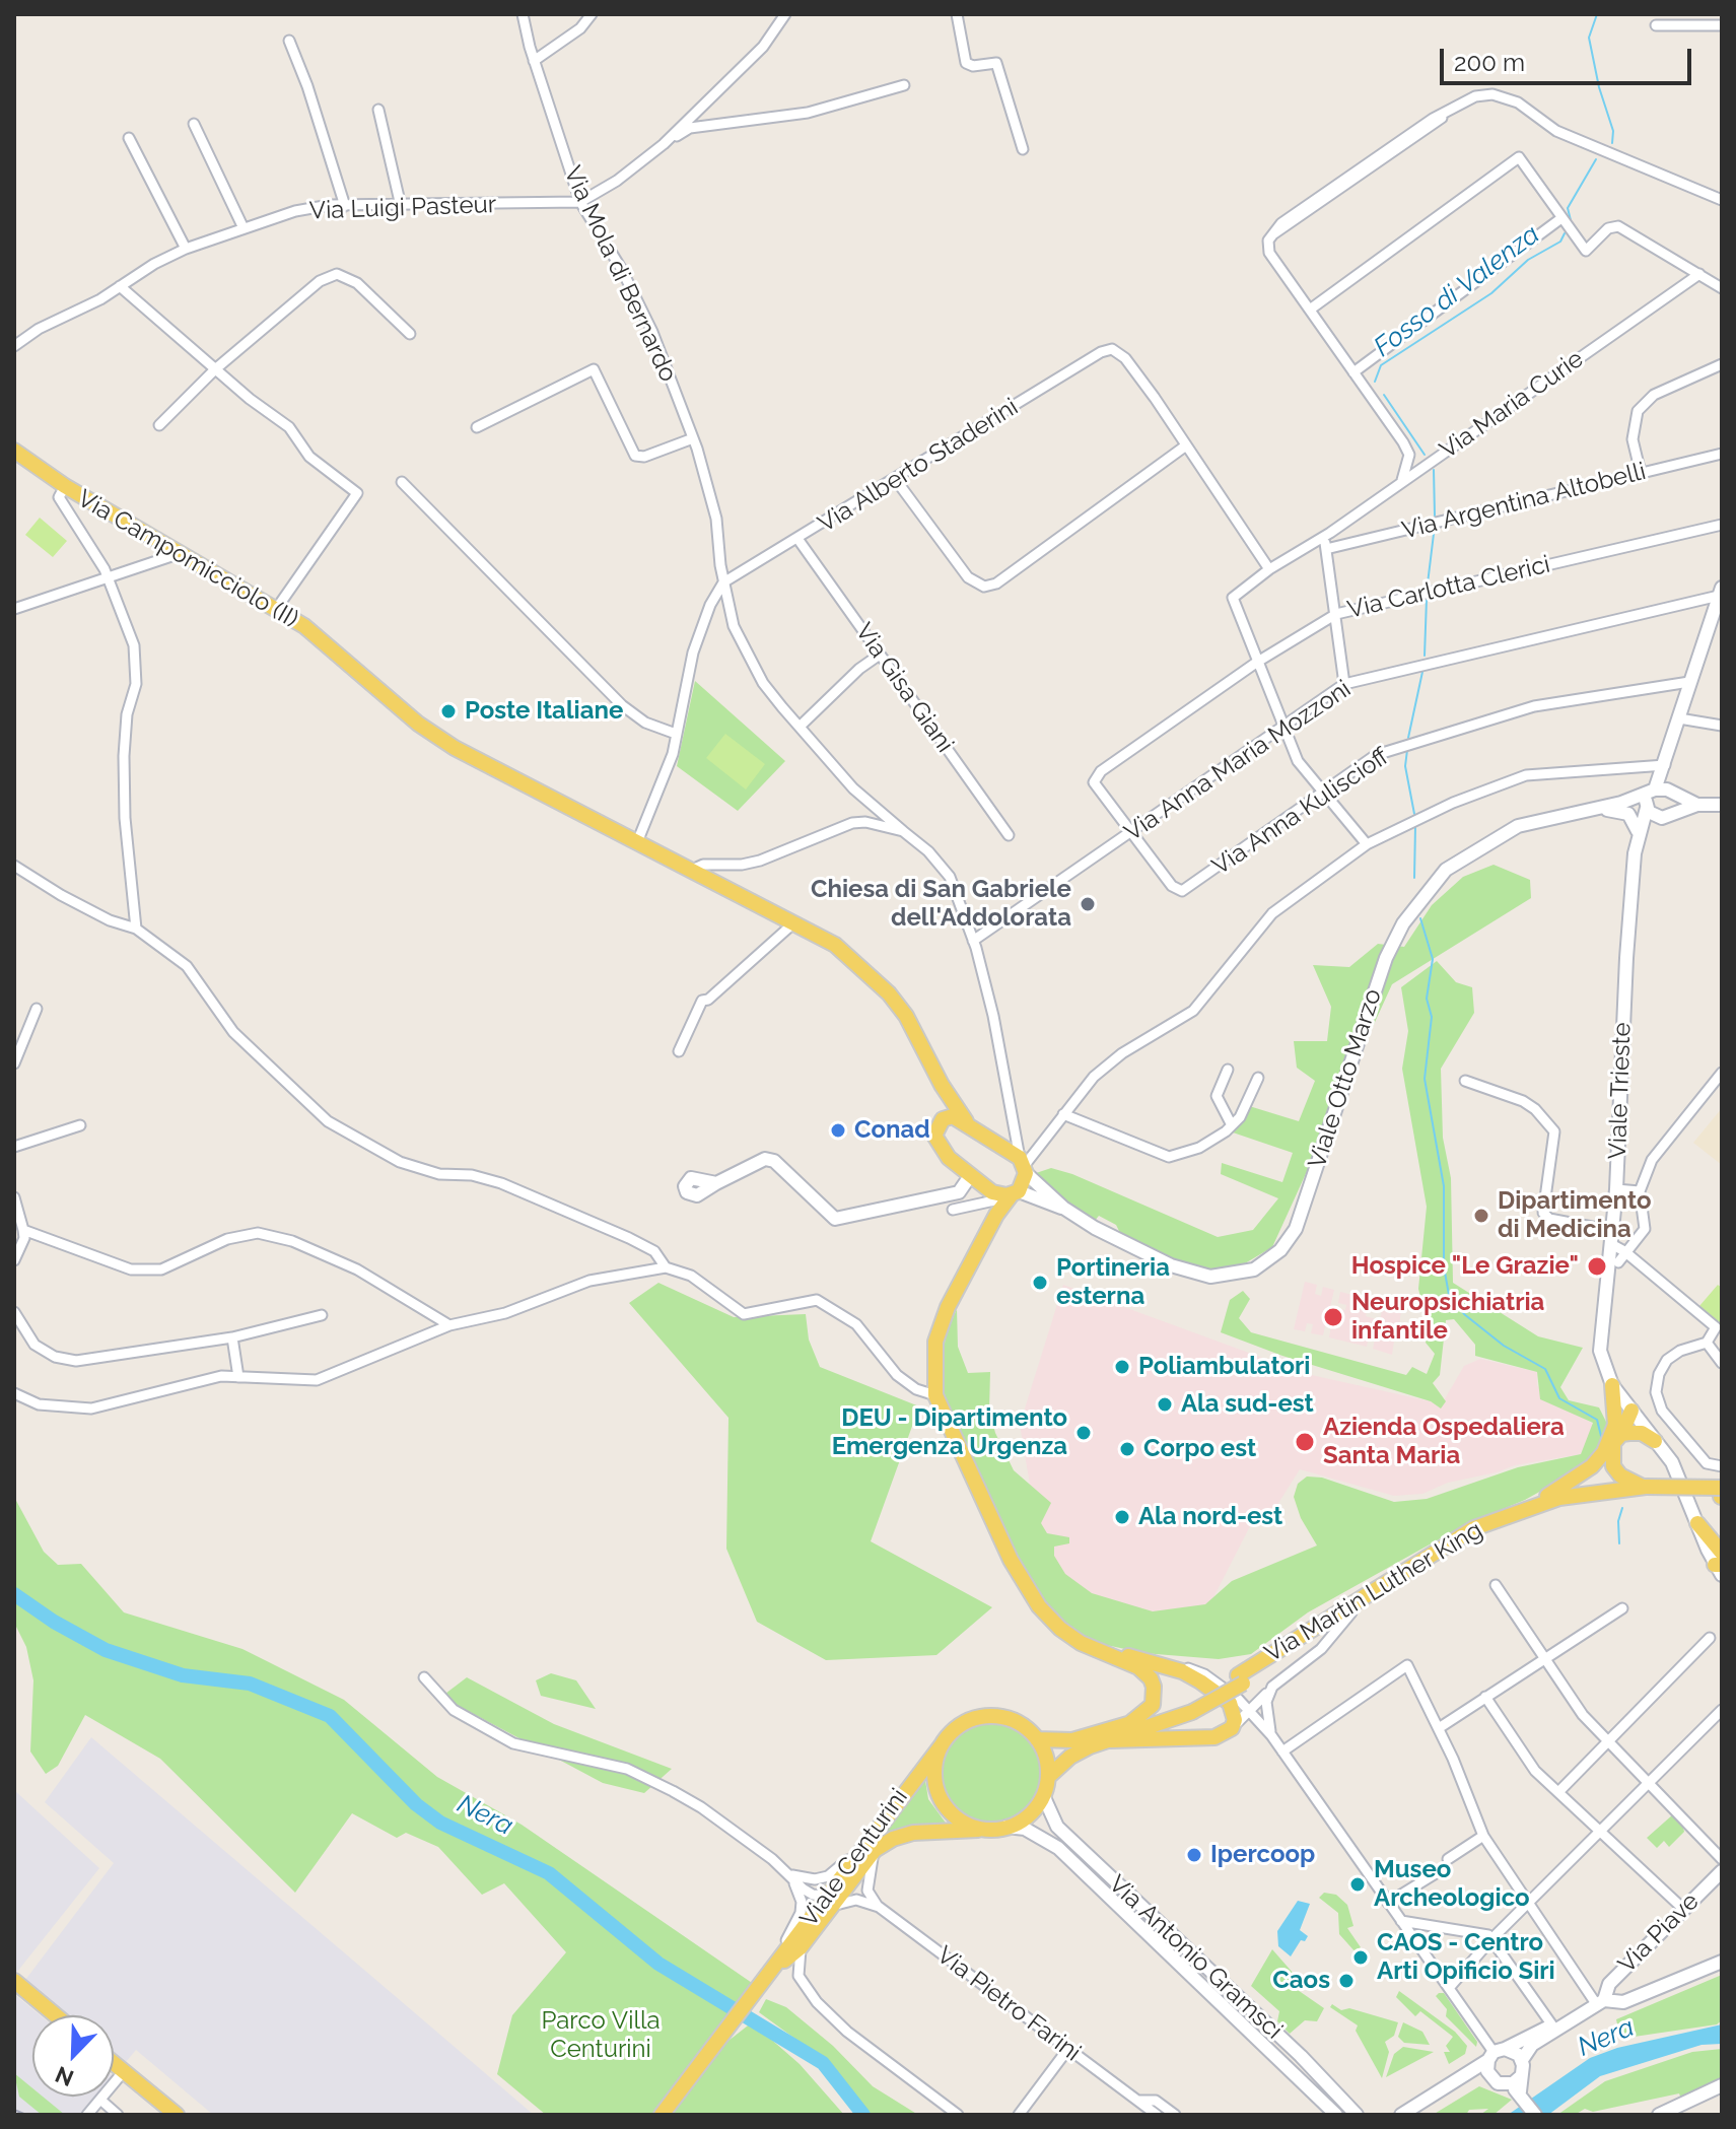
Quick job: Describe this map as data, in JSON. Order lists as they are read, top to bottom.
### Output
{
  "streets": {
    "main road": ["Via Campomicciolo (II)", "Via Martin Luther King", "Viale Centurini"],
    "street": [
      "Via Luigi Pasteur",
      "Via Mola di Bernardo",
      "Via Maria Curie",
      "Via Alberto Staderini",
      "Via Argentina Altobelli",
      "Via Carlotta Clerici",
      "Via Gisa Giani",
      "Via Anna Maria Mozzoni",
      "Via Anna Kuliscioff",
      "Viale Otto Marzo",
      "Viale Trieste",
      "Via Piave",
      "Via Antonio Gramsci",
      "Via Pietro Farini"
    ]
  },
  "crossings": [
    ["Via Luigi Pasteur", "Via Mola di Bernardo"],
    ["Via Mola di Bernardo", "Via Alberto Staderini"],
    ["Via Mola di Bernardo", "Via Anna Maria Mozzoni"],
    ["Via Mola di Bernardo", "Viale Otto Marzo"],
    ["Via Maria Curie", "Via Carlotta Clerici"],
    ["Via Alberto Staderini", "Via Gisa Giani"],
    ["Via Carlotta Clerici", "Via Anna Maria Mozzoni"],
    ["Via Carlotta Clerici", "Via Anna Kuliscioff"],
    ["Via Anna Maria Mozzoni", "Via Anna Kuliscioff"],
    ["Viale Otto Marzo", "Viale Trieste"],
    ["Via Martin Luther King", "Viale Centurini"],
    ["Via Martin Luther King", "Via Antonio Gramsci"],
    ["Viale Centurini", "Via Antonio Gramsci"]
  ],
  "water": ["Fosso di Valenza", "Nera"],
  "parks": ["Parco Villa Centurini"],
  "places": [
    "Poste Italiane",
    "Chiesa di San Gabriele dell'Addolorata",
    "Conad",
    "Dipartimento di Medicina",
    "Hospice \"Le Grazie\"",
    "Portineria esterna",
    "Neuropsichiatria infantile",
    "Poliambulatori",
    "Ala sud-est",
    "DEU - Dipartimento Emergenza Urgenza",
    "Azienda Ospedaliera Santa Maria",
    "Corpo est",
    "Ala nord-est",
    "Ipercoop",
    "Museo Archeologico",
    "CAOS - Centro Arti Opificio Siri",
    "Caos"
  ],
  "scale_bar": "200 m",
  "north": "bottom left"
}
